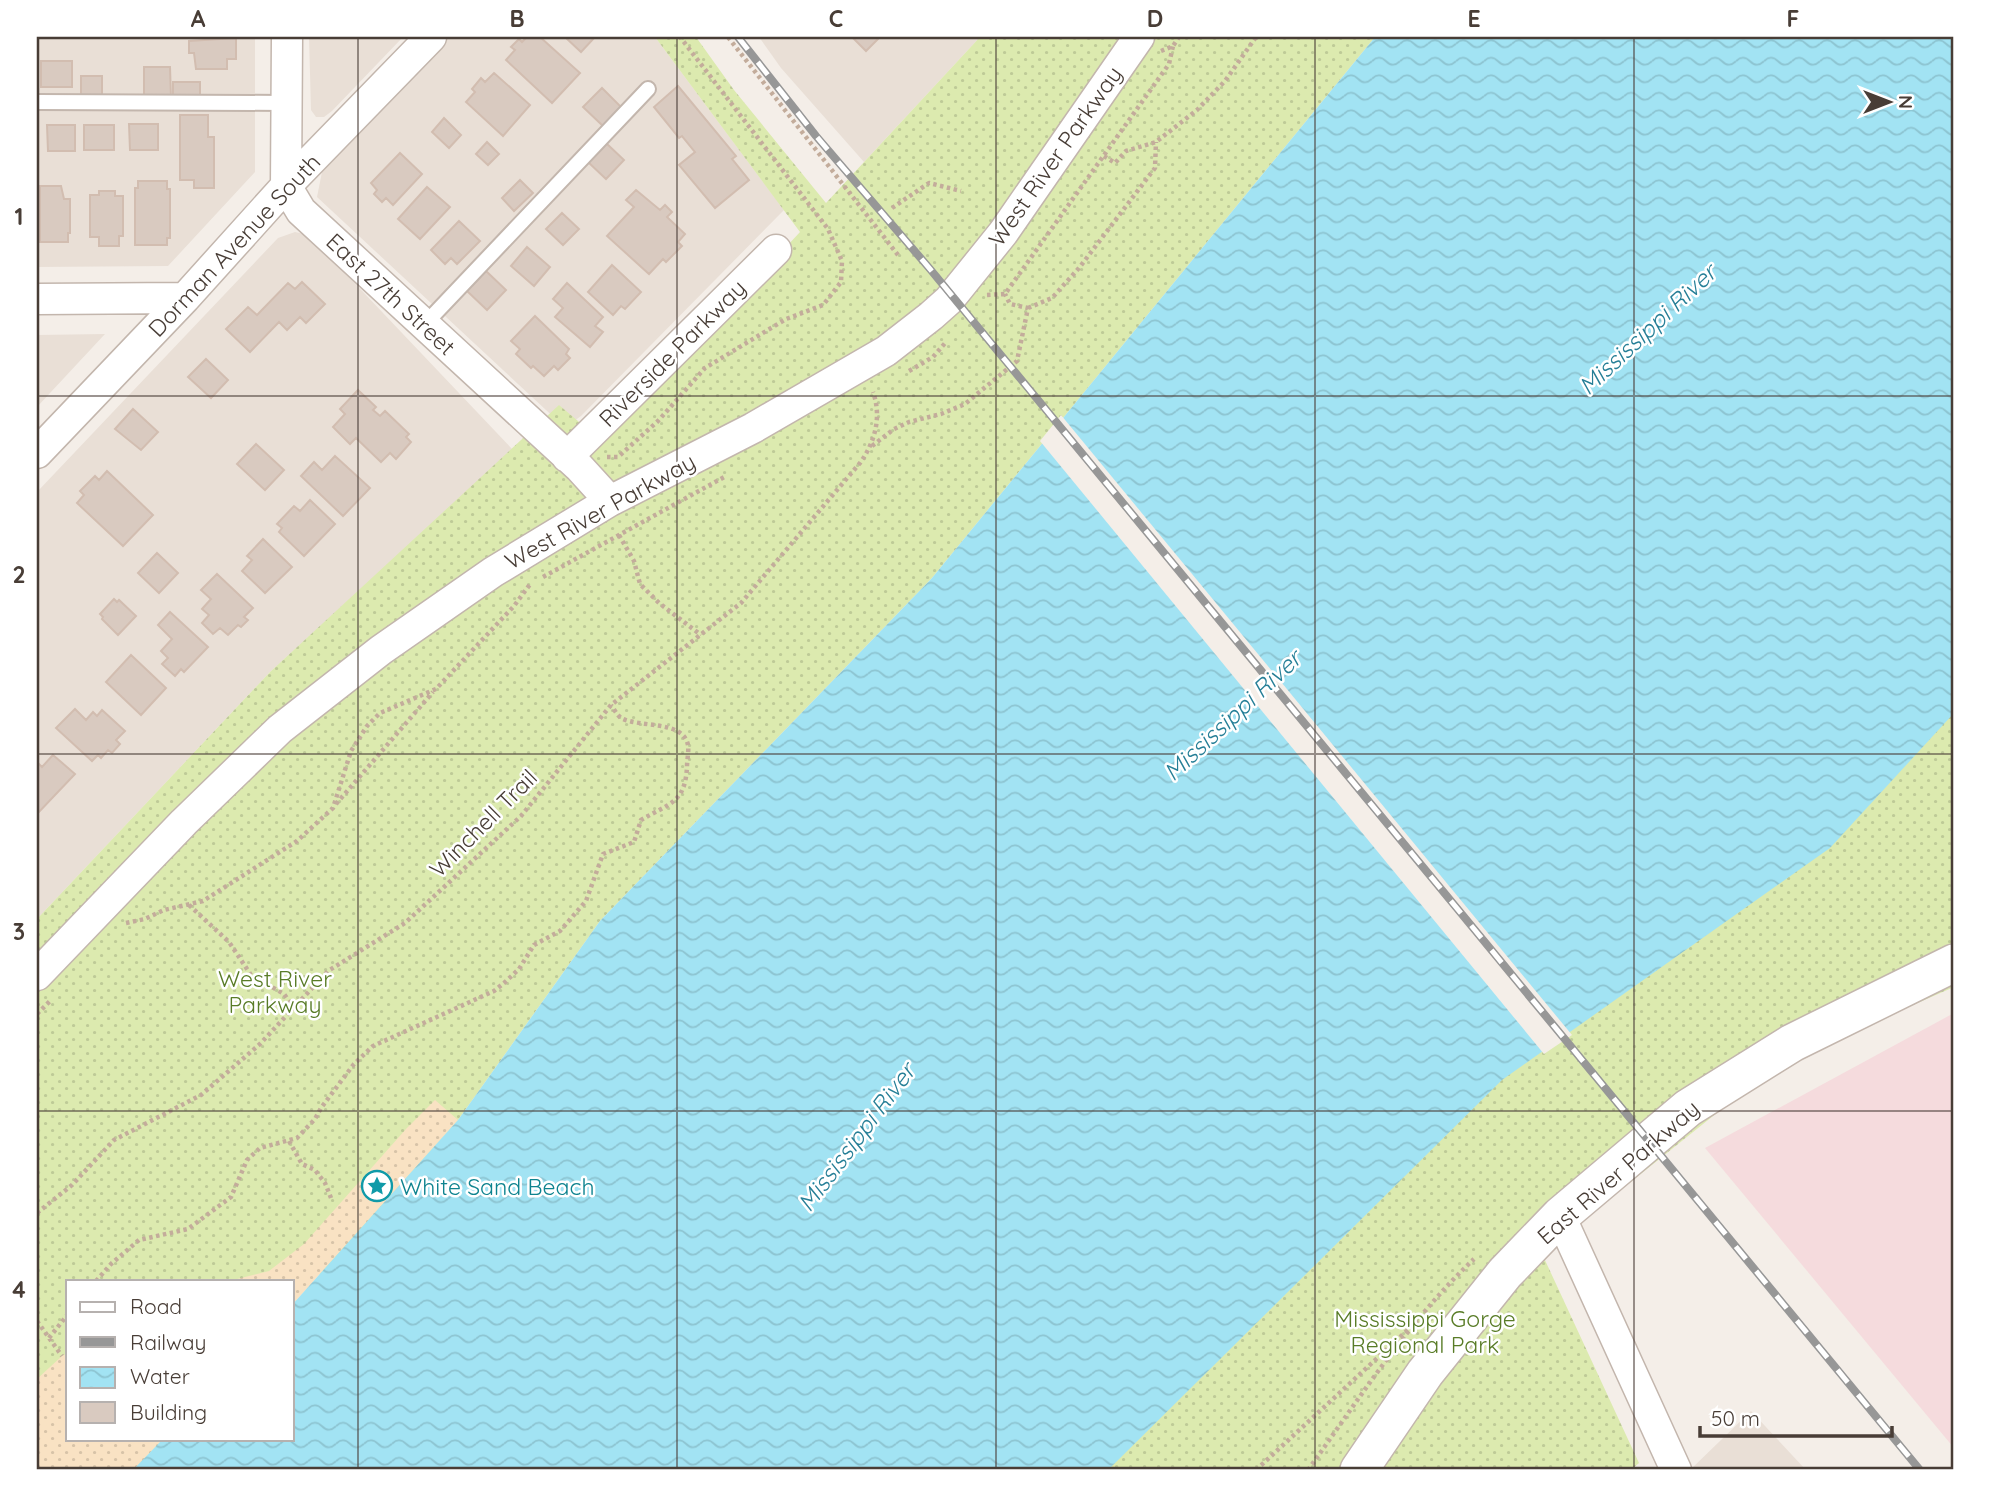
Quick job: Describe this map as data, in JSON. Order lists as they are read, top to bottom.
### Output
{
  "streets": {
    "street": [
      "West River Parkway",
      "Dorman Avenue South",
      "East 27th Street",
      "Riverside Parkway",
      "East River Parkway"
    ],
    "path": ["Winchell Trail"]
  },
  "crossings": [
    ["West River Parkway", "East 27th Street"],
    ["Dorman Avenue South", "East 27th Street"],
    ["East 27th Street", "Riverside Parkway"]
  ],
  "water": ["Mississippi River"],
  "parks": ["West River Parkway", "Mississippi Gorge Regional Park"],
  "places": {
    "place": ["White Sand Beach"]
  },
  "legend": [
    "Road",
    "Railway",
    "Water",
    "Building"
  ],
  "scale_bar": "50 m",
  "north": "right",
  "grid": {
    "columns": [
      "A",
      "B",
      "C",
      "D",
      "E",
      "F"
    ],
    "rows": [
      "1",
      "2",
      "3",
      "4"
    ]
  }
}
